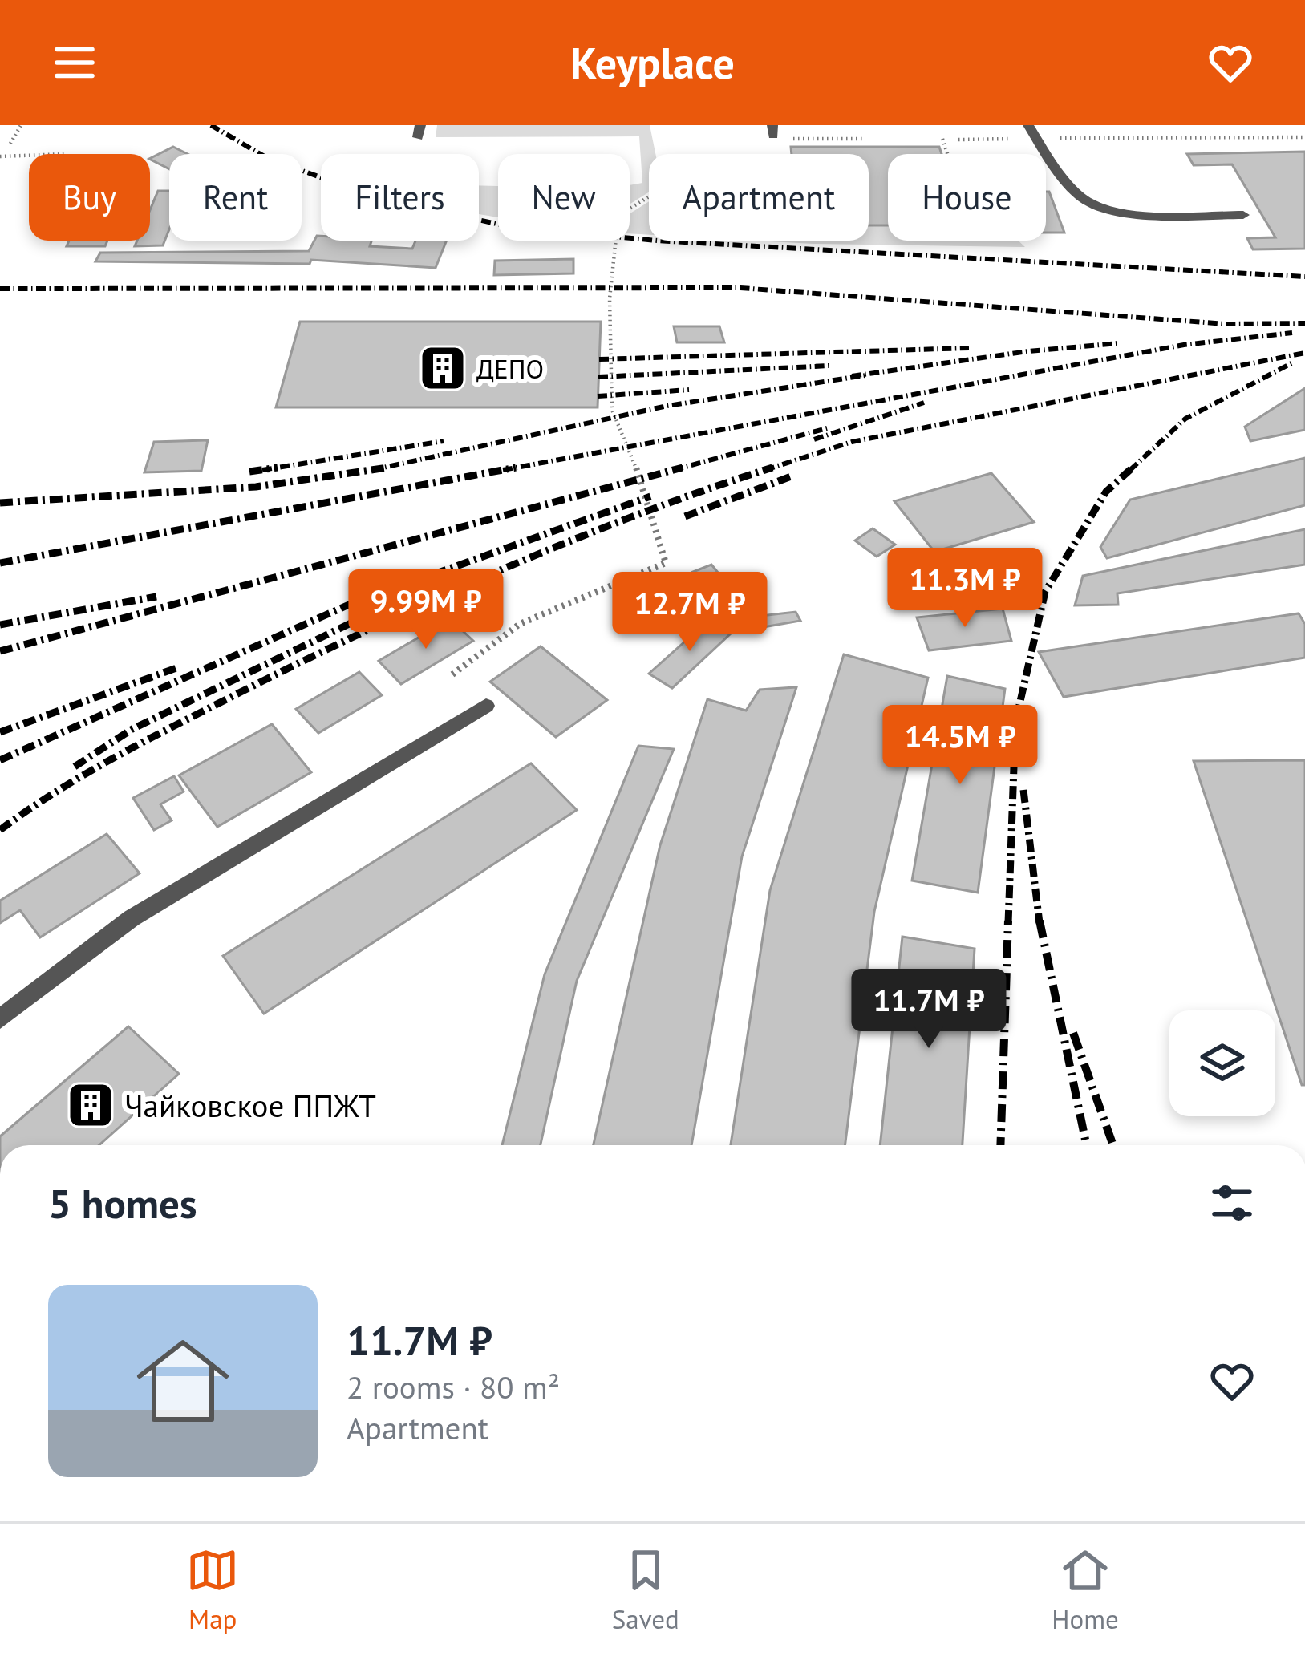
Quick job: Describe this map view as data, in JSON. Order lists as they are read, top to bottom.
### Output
{
  "places": {
    "building": ["ДЕПО", "Чайковское ППЖТ"]
  },
  "page": {
    "header": "Keyplace",
    "chip": [
      "Buy",
      "Rent",
      "Filters",
      "New",
      "Apartment",
      "House"
    ],
    "price": [
      "11.3M ₽",
      "9.99M ₽",
      "12.7M ₽",
      "14.5M ₽",
      "11.7M ₽"
    ],
    "heading": "5 homes",
    "list": [
      {
        "name": "11.7M ₽",
        "note": "2 rooms · 80 m² · Apartment"
      }
    ],
    "tabs": ["Map", "Saved", "Home"]
  }
}
